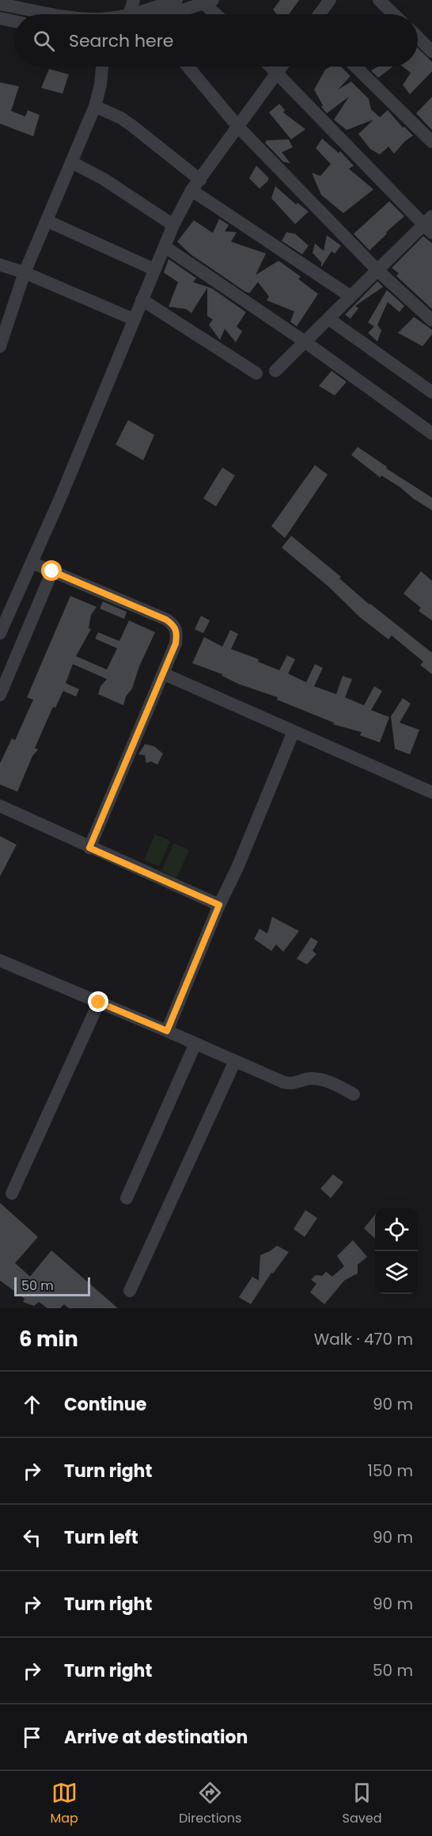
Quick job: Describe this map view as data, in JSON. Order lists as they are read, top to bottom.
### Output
{
  "scale_bar": "50 m",
  "page": {
    "search": "Search here",
    "scale": "50 m",
    "heading": ["6 min", "Walk · 470 m"],
    "list": [
      ["Continue", "90 m"],
      ["Turn right", "150 m"],
      ["Turn left", "90 m"],
      ["Turn right", "90 m"],
      ["Turn right", "50 m"],
      "Arrive at destination"
    ],
    "nav": ["Map", "Directions", "Saved"]
  }
}
